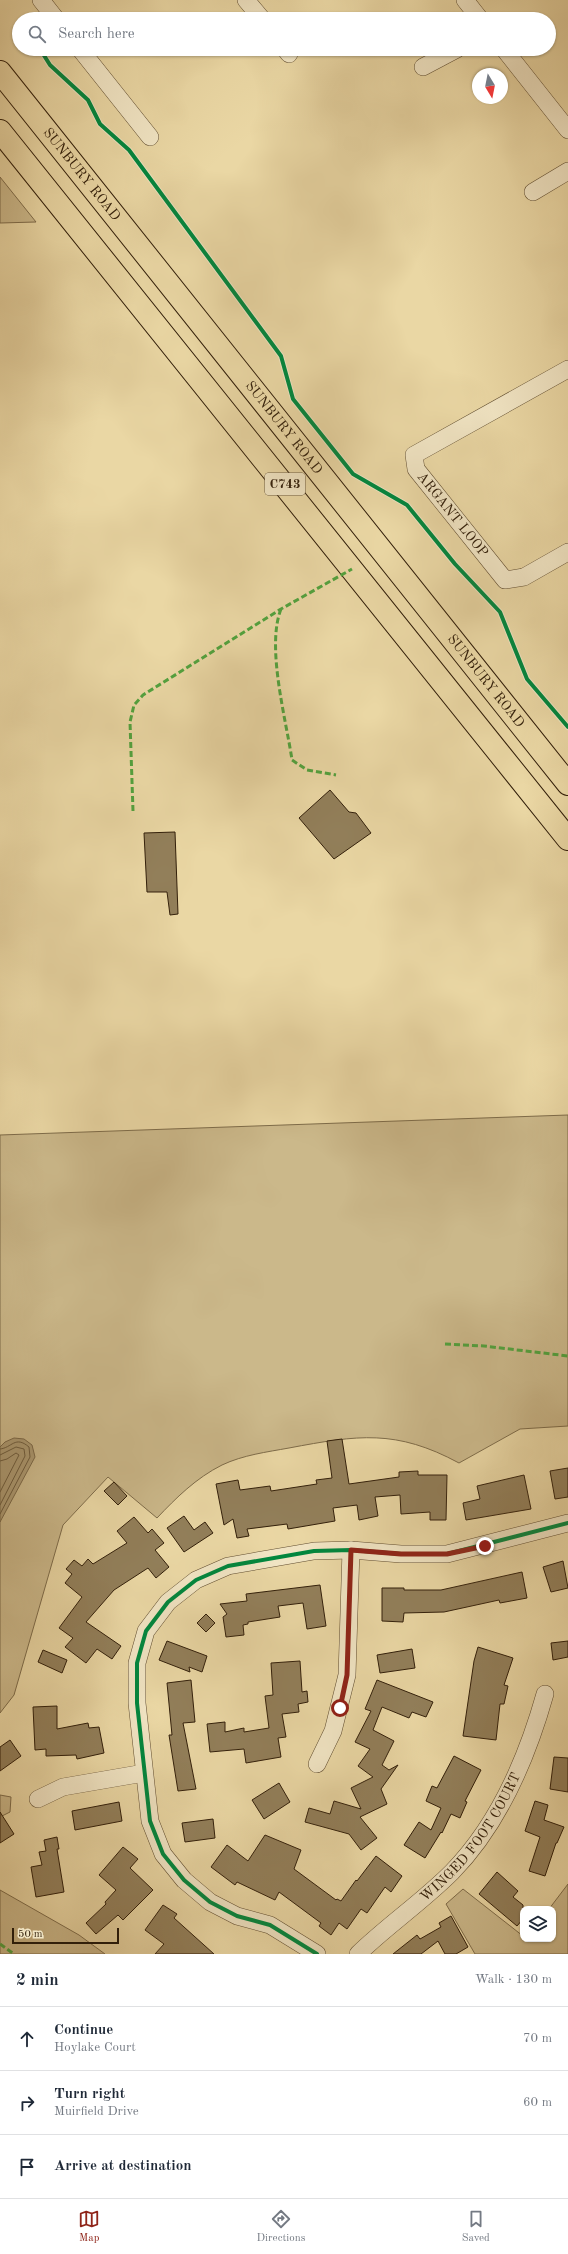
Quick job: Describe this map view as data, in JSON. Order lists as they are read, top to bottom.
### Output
{
  "streets": {
    "main road": ["SUNBURY ROAD", "C743"],
    "street": ["ARGANT LOOP", "WINGED FOOT COURT"]
  },
  "scale_bar": "50 m",
  "north": "bottom",
  "page": {
    "search": "Search here",
    "scale": "50 m",
    "heading": ["2 min", "Walk · 130 m"],
    "list": [
      ["Continue", "Hoylake Court", "70 m"],
      ["Turn right", "Muirfield Drive", "60 m"],
      "Arrive at destination"
    ],
    "nav": ["Map", "Directions", "Saved"]
  }
}
